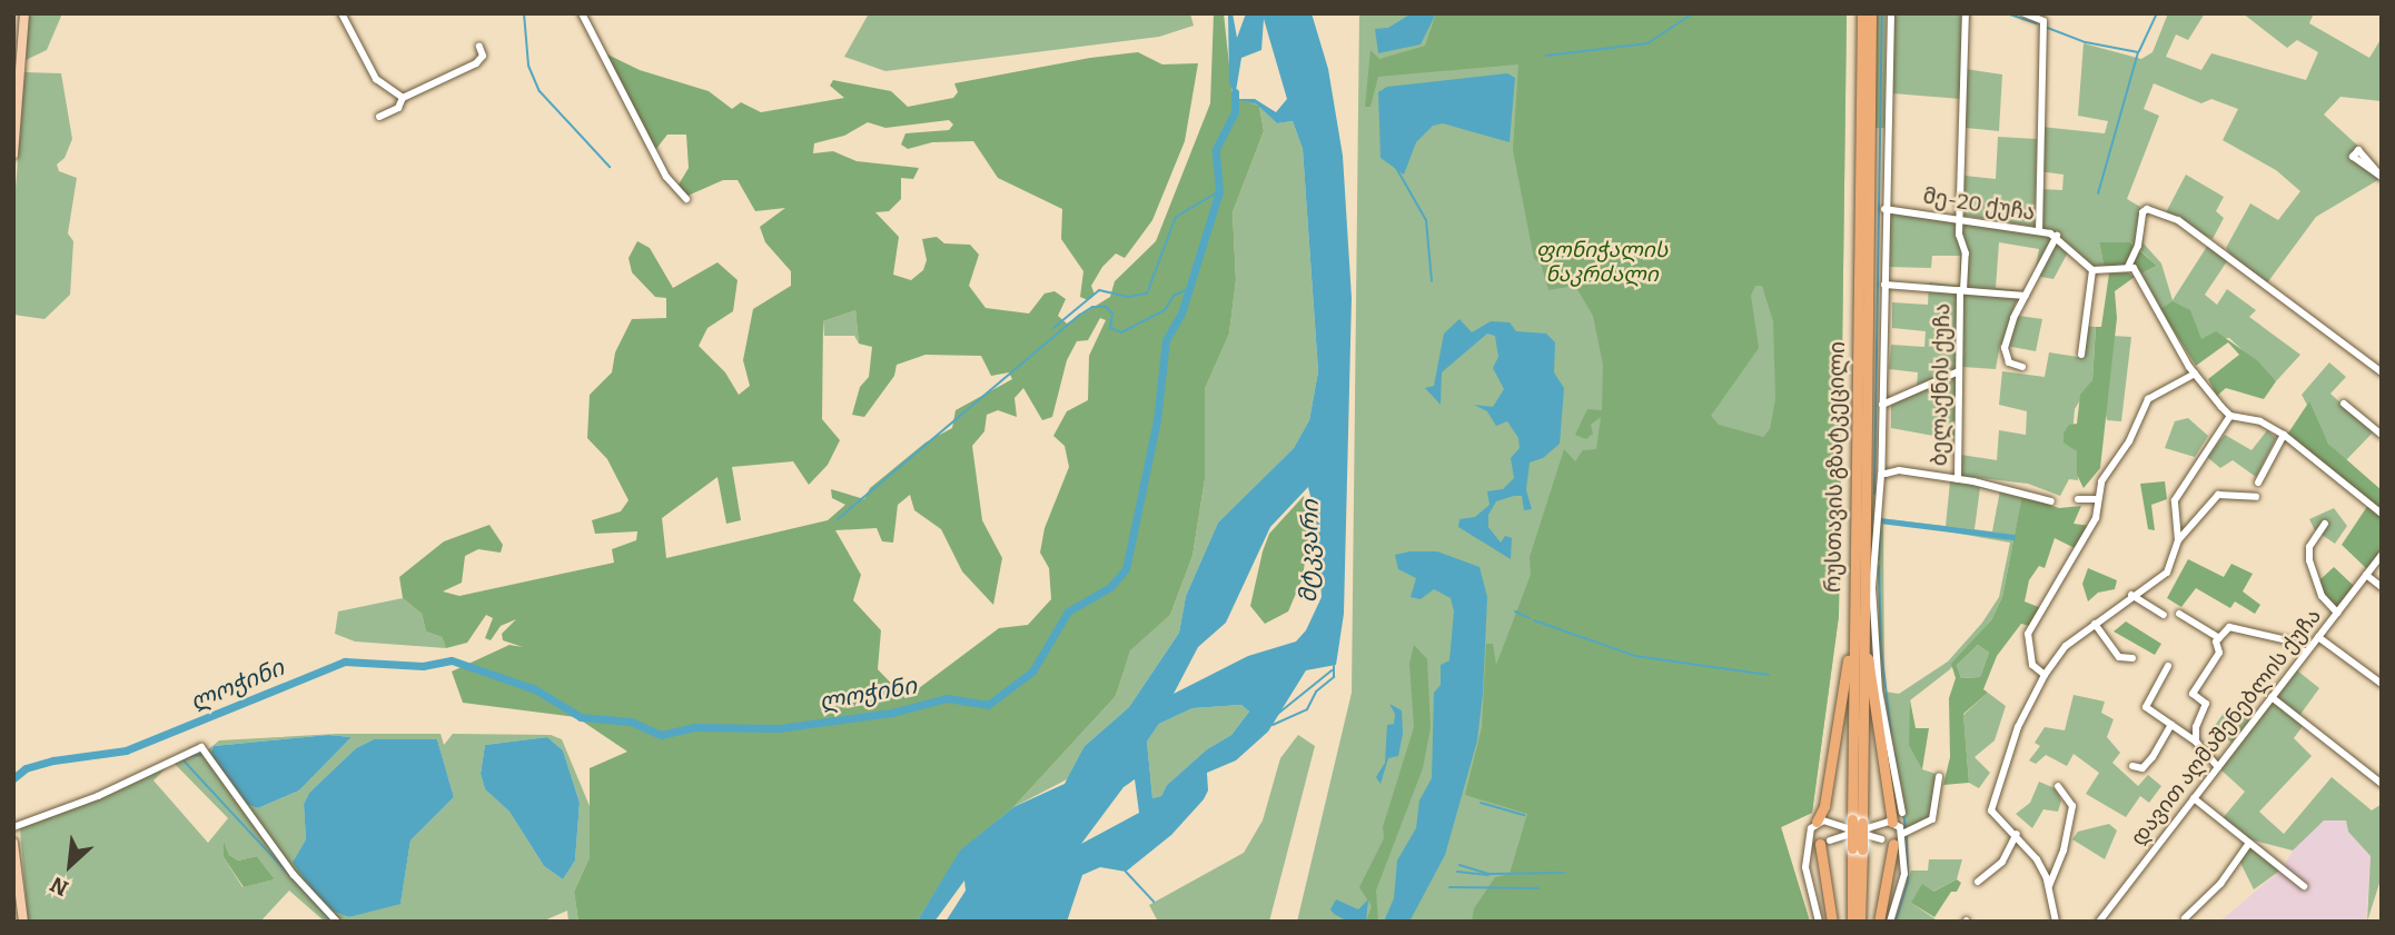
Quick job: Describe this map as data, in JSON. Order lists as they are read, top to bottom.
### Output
{
  "streets": {
    "highway": ["რუსთავის გზატკეცილი"],
    "street": ["მე-20 ქუჩა", "ბელაქნის ქუჩა", "დავით აღმაშენებლის ქუჩა"]
  },
  "crossings": [
    ["მე-20 ქუჩა", "ბელაქნის ქუჩა"]
  ],
  "water": ["მტკვარი", "ლოჭინი"],
  "parks": ["ფონიჭალის ნაკრძალი"],
  "north": "bottom left"
}
